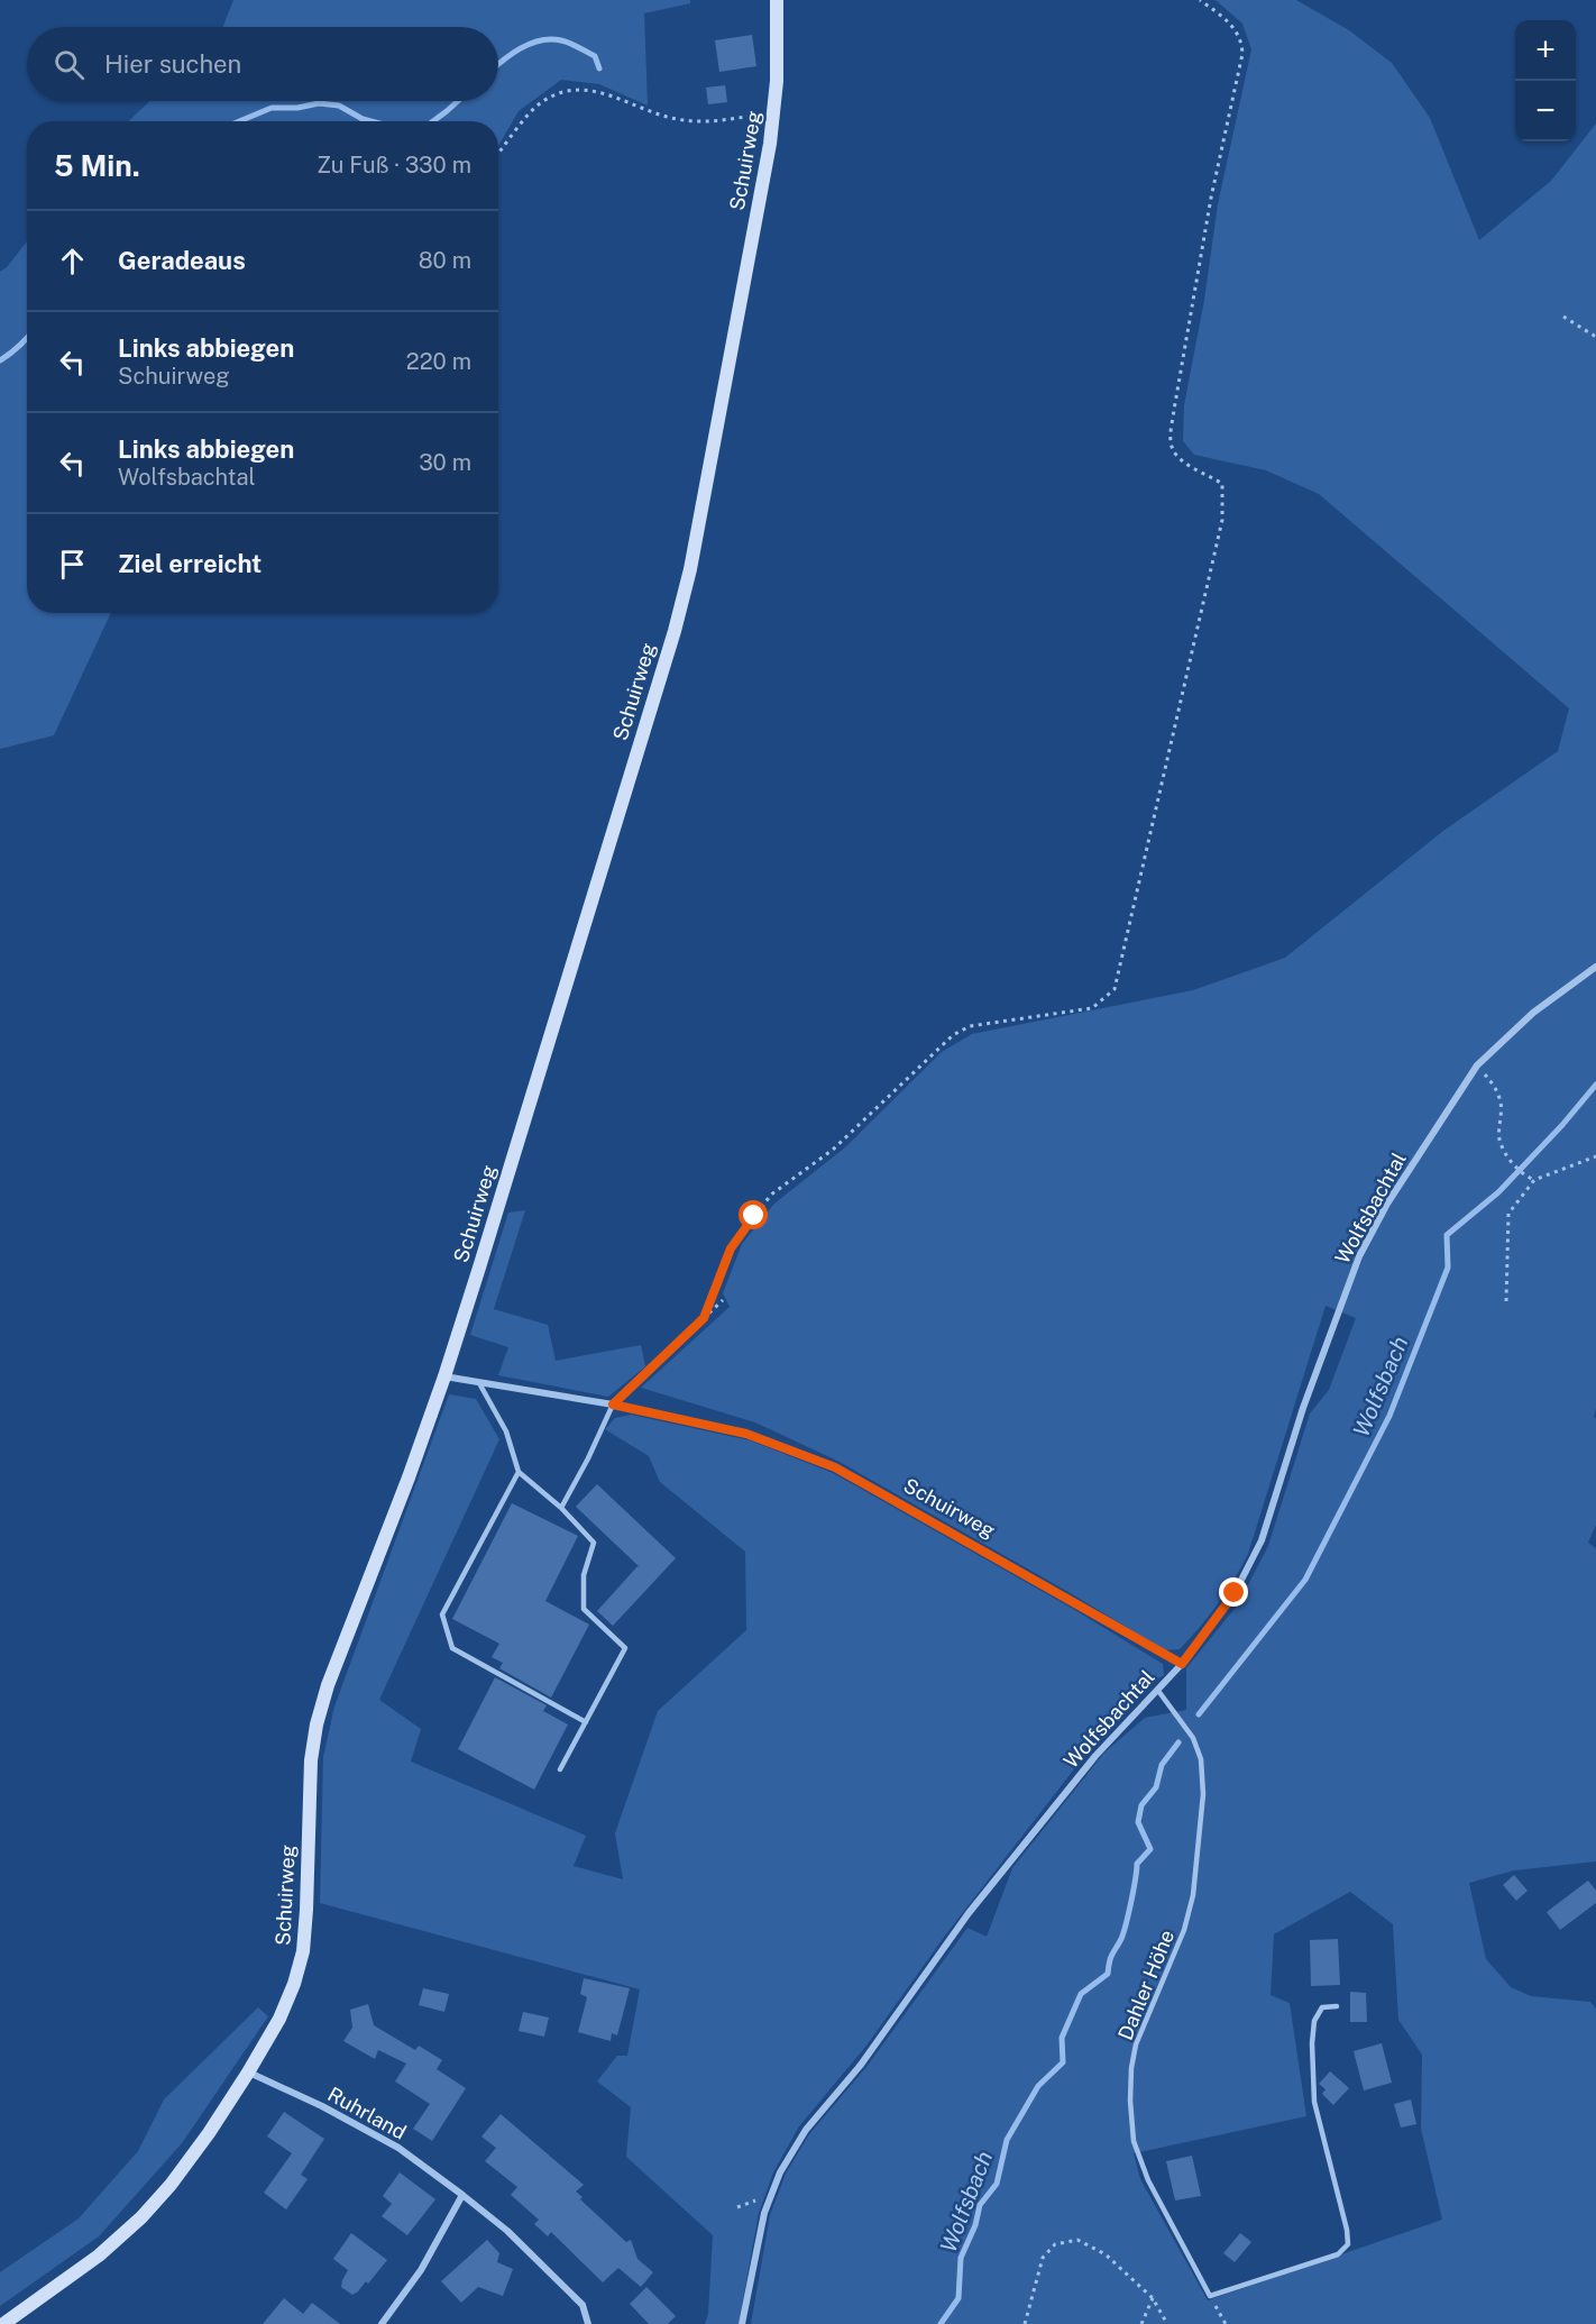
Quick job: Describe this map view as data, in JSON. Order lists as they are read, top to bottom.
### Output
{
  "streets": {
    "main road": ["Schuirweg"],
    "street": ["Wolfsbachtal", "Ruhrland"],
    "lane": ["Dahler Höhe"]
  },
  "crossings": [
    ["Schuirweg", "Wolfsbachtal"],
    ["Schuirweg", "Ruhrland"],
    ["Wolfsbachtal", "Dahler Höhe"]
  ],
  "water": ["Wolfsbach"],
  "page": {
    "map_buttons": ["+", "−"],
    "search": "Hier suchen",
    "heading": ["5 Min.", "Zu Fuß · 330 m"],
    "list": [
      ["Geradeaus", "80 m"],
      ["Links abbiegen", "Schuirweg", "220 m"],
      ["Links abbiegen", "Wolfsbachtal", "30 m"],
      "Ziel erreicht"
    ]
  }
}
